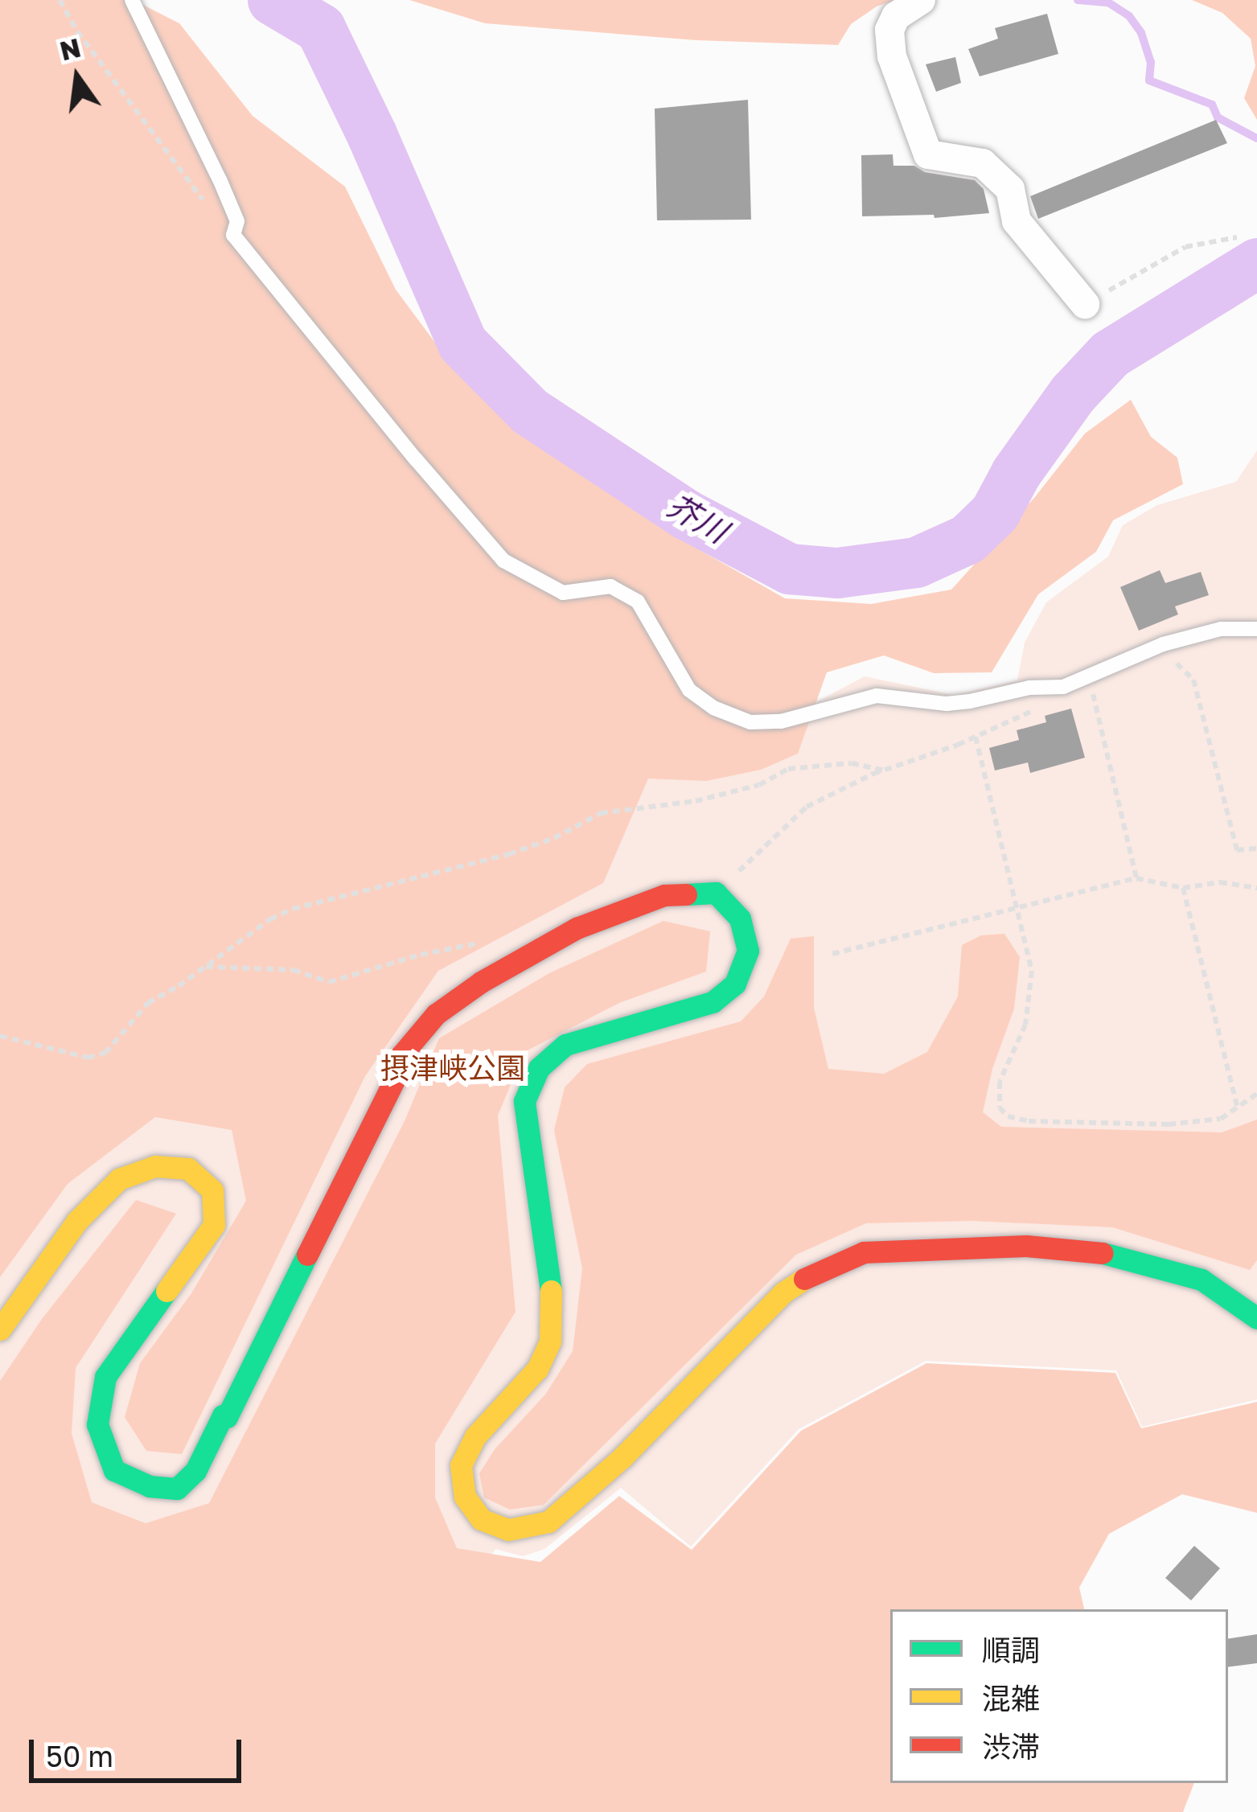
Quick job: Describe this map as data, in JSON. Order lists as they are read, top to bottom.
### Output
{
  "water": ["芥川"],
  "parks": ["摂津峡公園"],
  "legend": ["順調", "混雑", "渋滞"],
  "scale_bar": "50 m",
  "north": "top"
}
